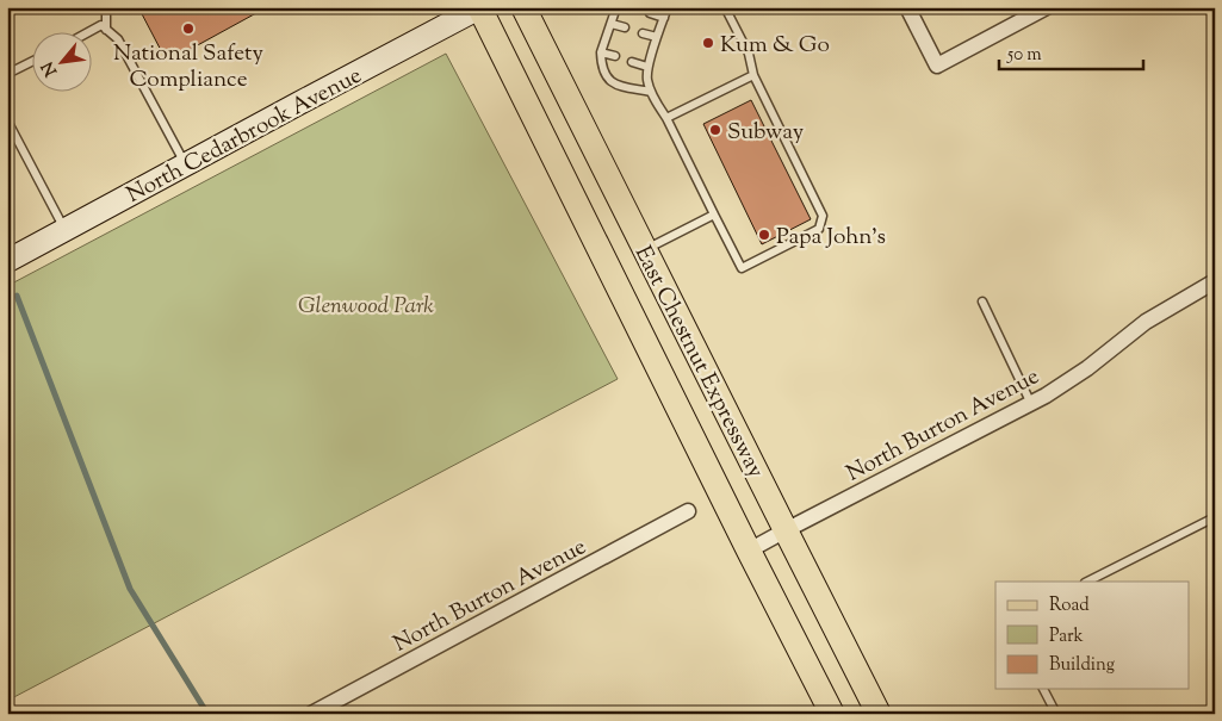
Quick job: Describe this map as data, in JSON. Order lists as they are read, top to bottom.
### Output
{
  "streets": {
    "main road": ["East Chestnut Expressway"],
    "street": ["North Cedarbrook Avenue", "North Burton Avenue"]
  },
  "crossings": [
    ["North Cedarbrook Avenue", "East Chestnut Expressway"],
    ["East Chestnut Expressway", "North Burton Avenue"]
  ],
  "parks": ["Glenwood Park"],
  "places": [
    "National Safety Compliance",
    "Kum & Go",
    "Subway",
    "Papa John's"
  ],
  "legend": ["Road", "Park", "Building"],
  "scale_bar": "50 m",
  "north": "bottom left"
}
